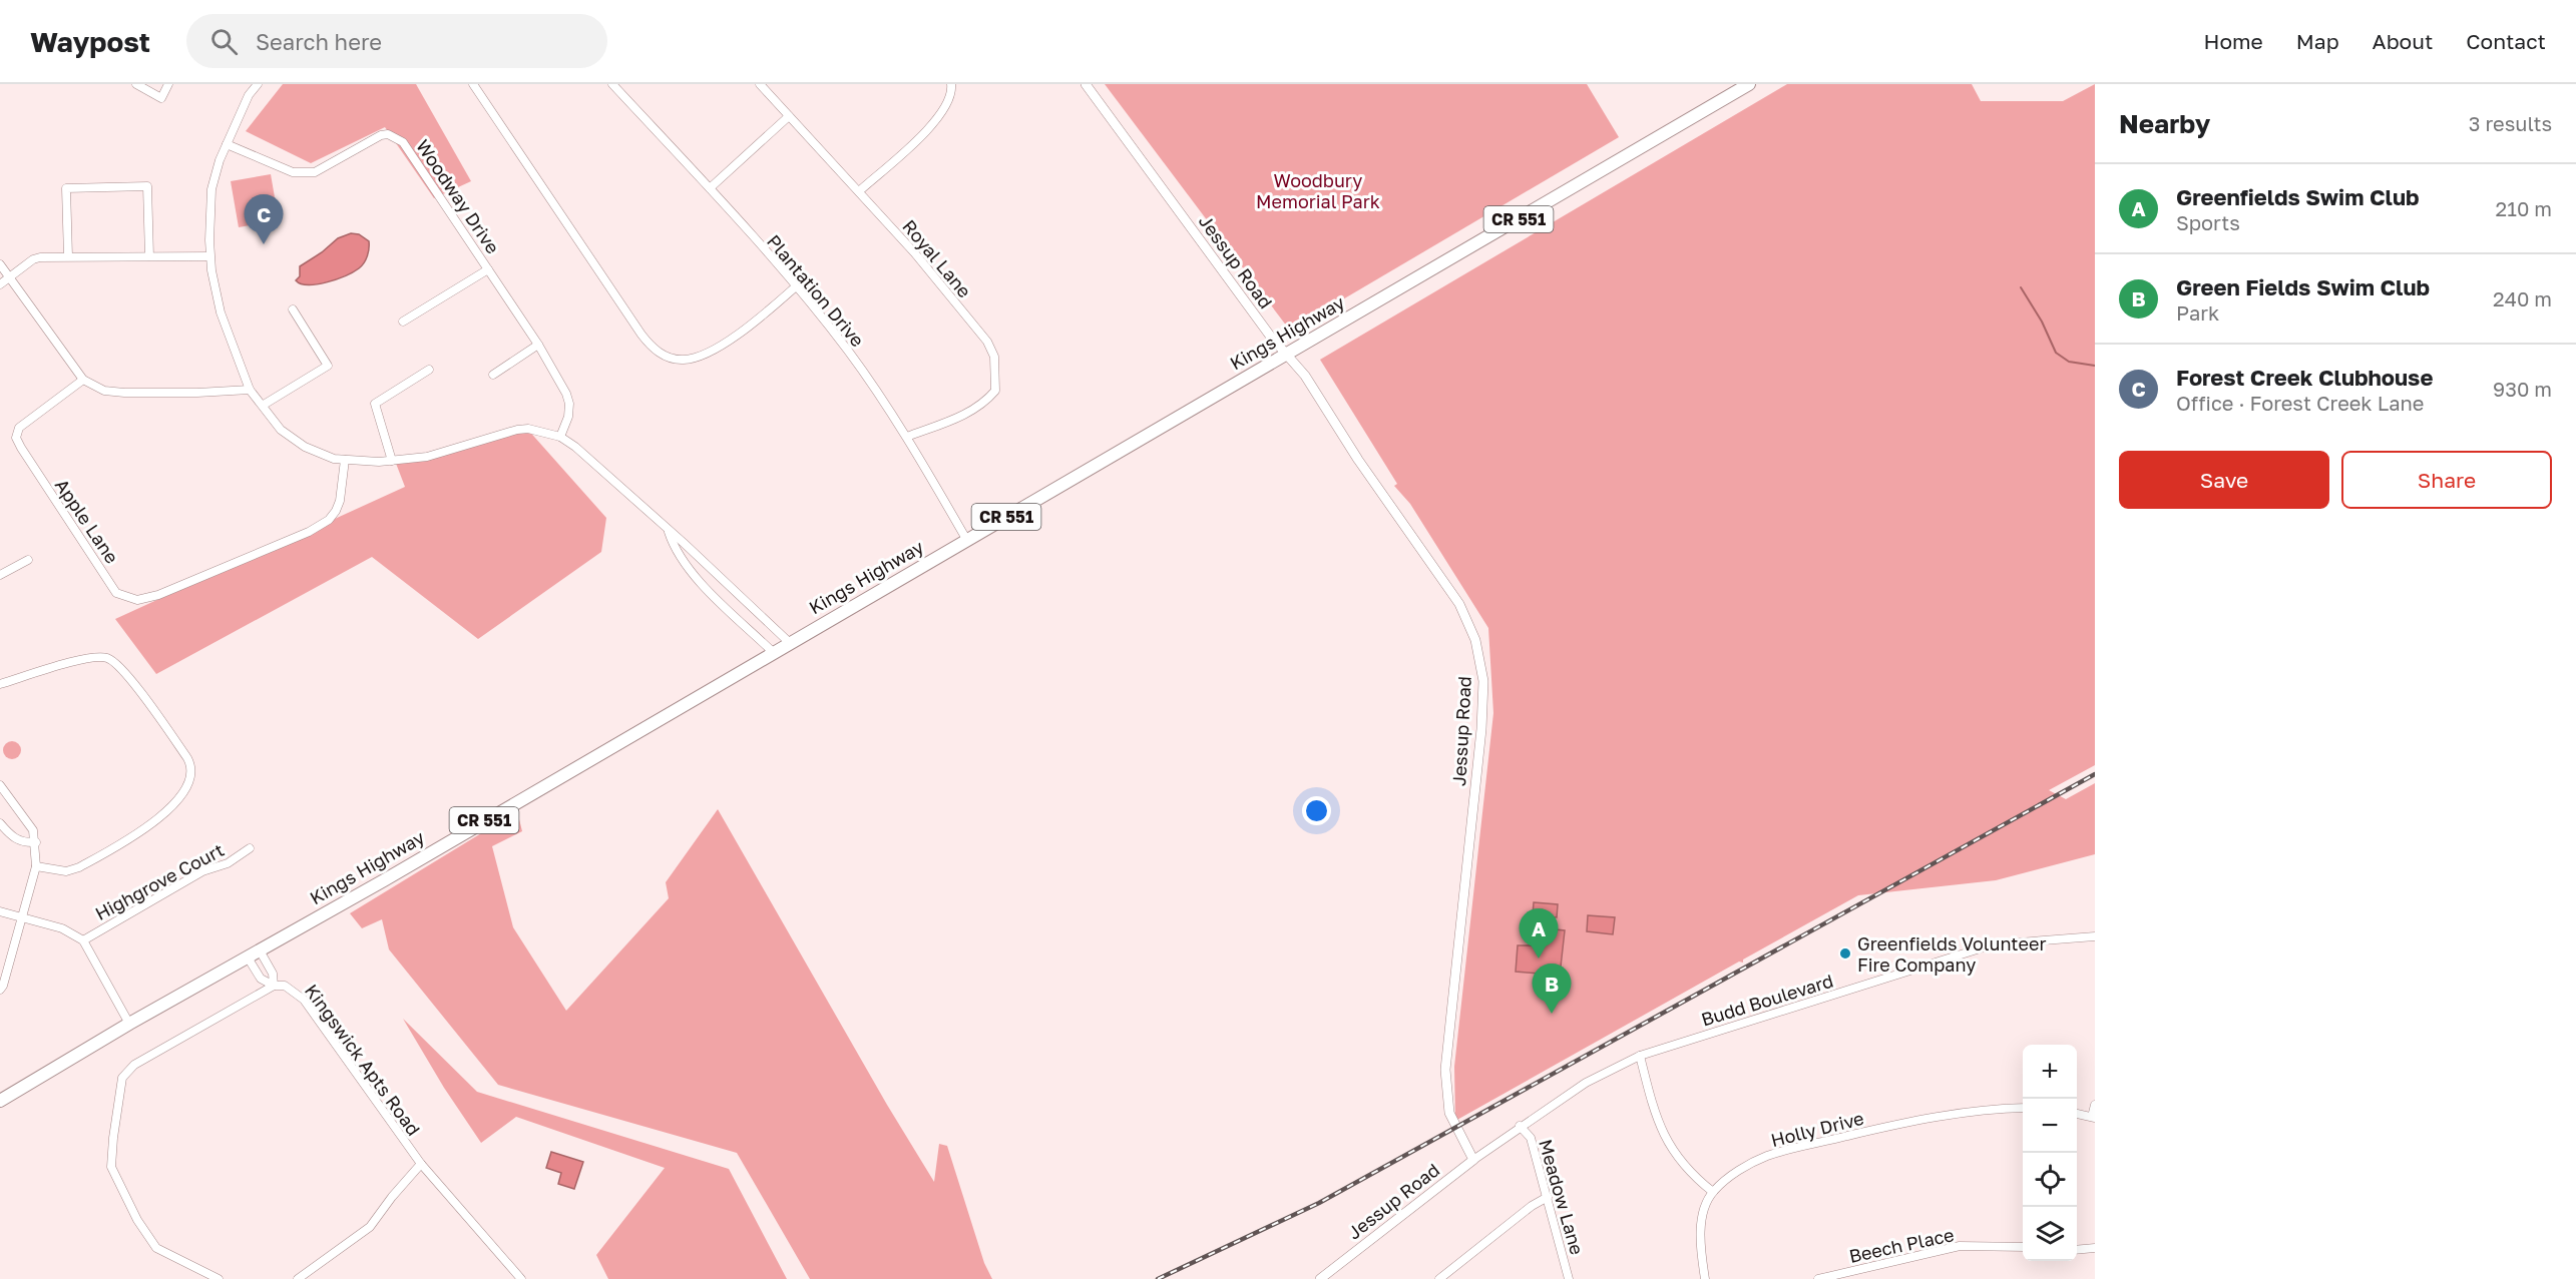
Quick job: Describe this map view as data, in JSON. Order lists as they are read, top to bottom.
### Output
{
  "streets": {
    "main road": ["CR 551", "Kings Highway"],
    "street": [
      "Woodway Drive",
      "Royal Lane",
      "Jessup Road",
      "Plantation Drive",
      "Apple Lane",
      "Highgrove Court",
      "Budd Boulevard",
      "Kingswick Apts Road",
      "Holly Drive",
      "Meadow Lane",
      "Beech Place"
    ]
  },
  "crossings": [
    ["Royal Lane", "Plantation Drive"],
    ["Jessup Road", "Kings Highway"],
    ["Jessup Road", "Budd Boulevard"],
    ["Plantation Drive", "Kings Highway"],
    ["Kings Highway", "Kingswick Apts Road"],
    ["Budd Boulevard", "Meadow Lane"]
  ],
  "parks": ["Woodbury Memorial Park"],
  "places": ["Greenfields Volunteer Fire Company"],
  "page": {
    "header": "Waypost",
    "search": "Search here",
    "nav": [
      "Home",
      "Map",
      "About",
      "Contact"
    ],
    "heading": ["Nearby", "3 results"],
    "list": [
      {
        "mark": "A",
        "name": "Greenfields Swim Club",
        "note": "Sports",
        "value": "210 m"
      },
      {
        "mark": "B",
        "name": "Green Fields Swim Club",
        "note": "Park",
        "value": "240 m"
      },
      {
        "mark": "C",
        "name": "Forest Creek Clubhouse",
        "note": "Office · Forest Creek Lane",
        "value": "930 m"
      }
    ],
    "pins": ["C", "A", "B"],
    "buttons": ["Save", "Share"],
    "map_buttons": ["+", "−"]
  }
}
